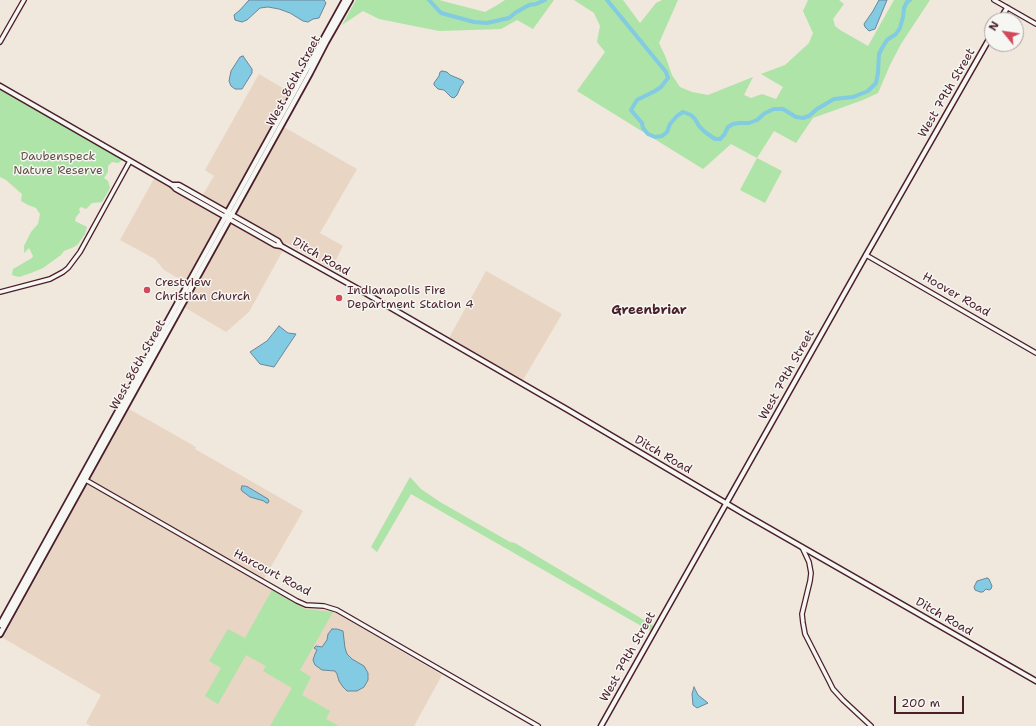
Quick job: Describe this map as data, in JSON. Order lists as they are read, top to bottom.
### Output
{
  "streets": {
    "main road": ["West 86th Street", "West 79th Street", "Ditch Road"],
    "street": ["Hoover Road", "Harcourt Road"]
  },
  "crossings": [
    ["West 86th Street", "Ditch Road"],
    ["West 86th Street", "Harcourt Road"],
    ["West 79th Street", "Ditch Road"],
    ["West 79th Street", "Hoover Road"]
  ],
  "districts": ["Greenbriar"],
  "parks": ["Daubenspeck Nature Reserve"],
  "places": ["Crestview Christian Church", "Indianapolis Fire Department Station 4"],
  "scale_bar": "200 m",
  "north": "top left"
}
